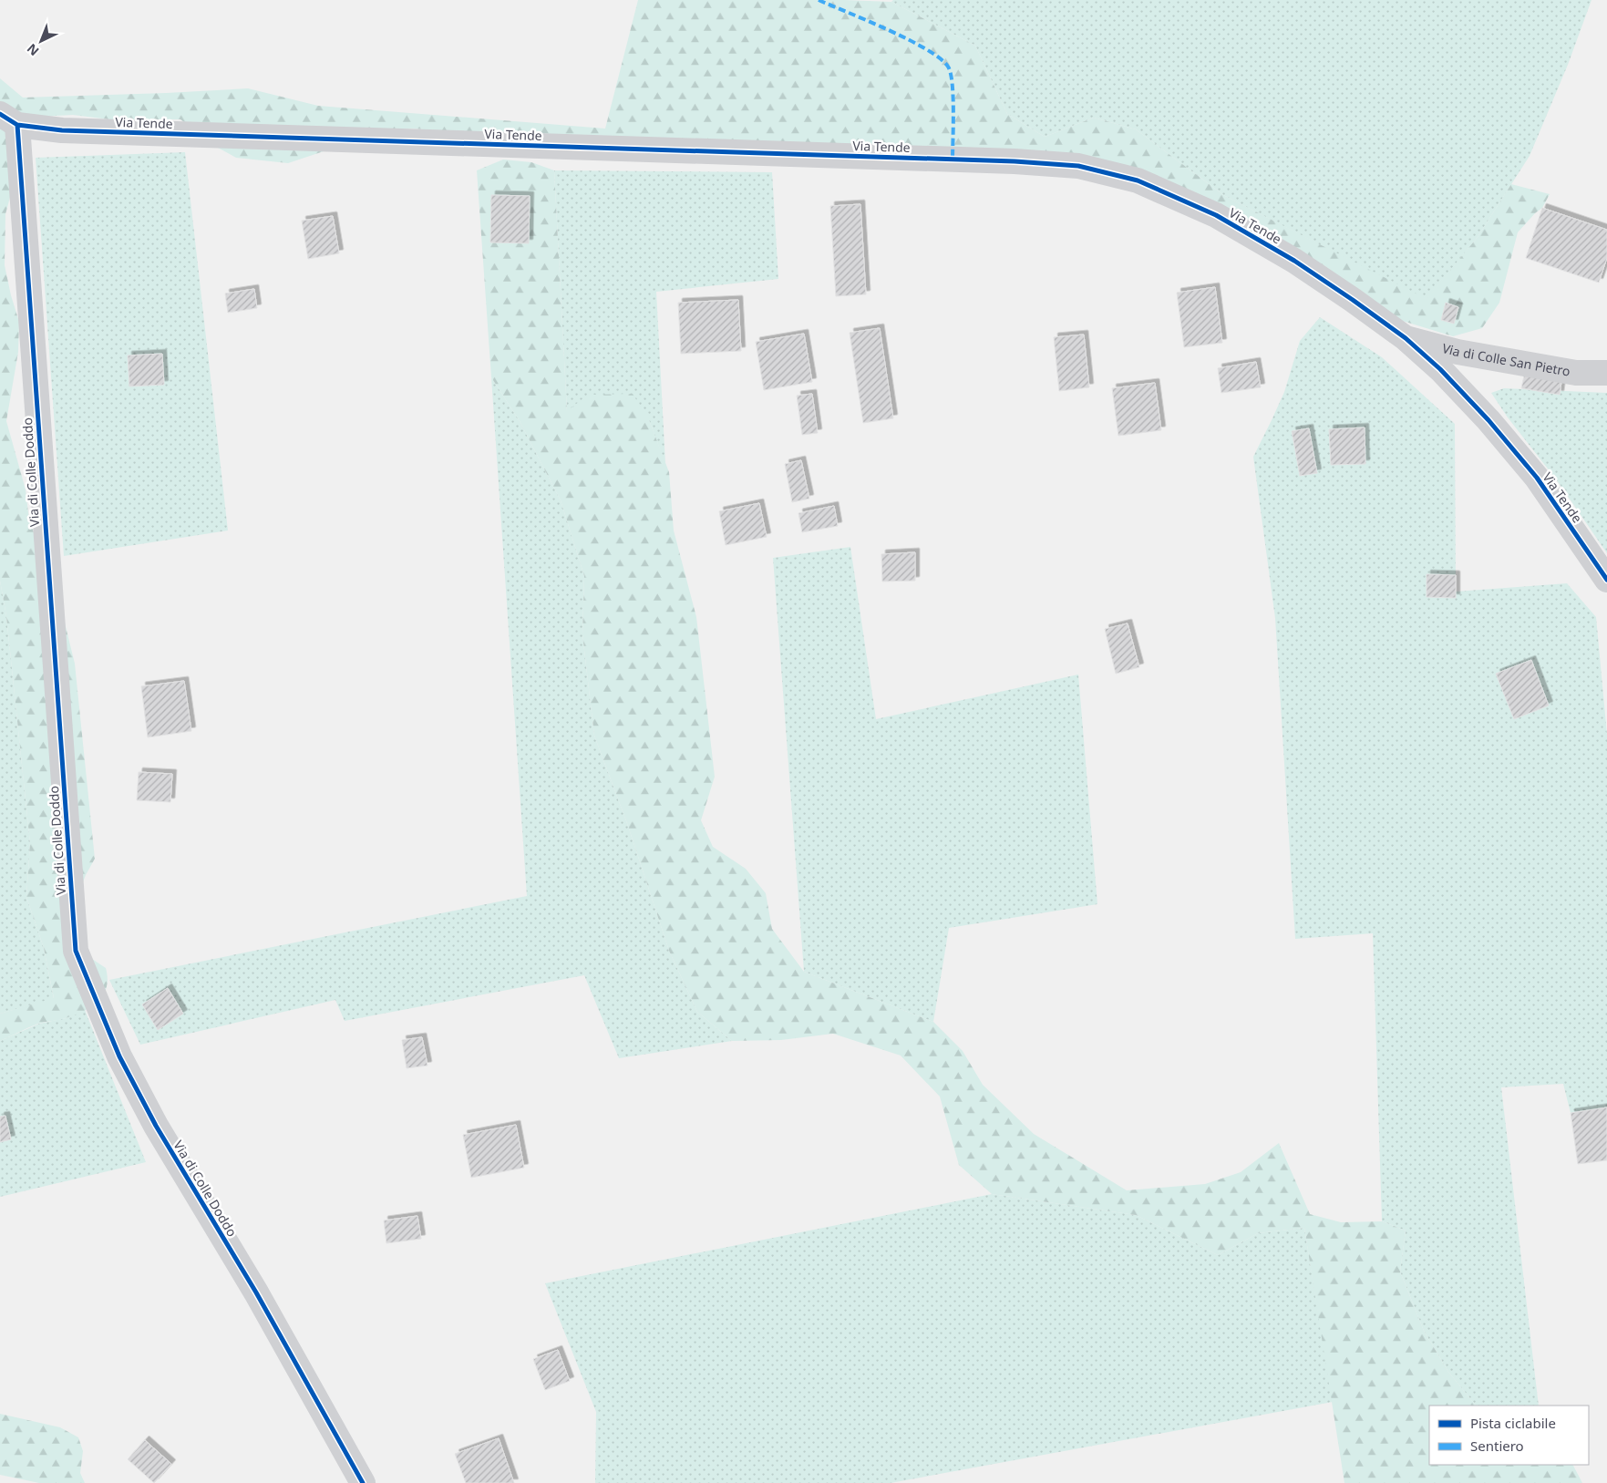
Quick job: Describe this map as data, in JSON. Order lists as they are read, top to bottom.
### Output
{
  "streets": {
    "street": ["Via Tende", "Via di Colle San Pietro", "Via di Colle Doddo"]
  },
  "crossings": [
    ["Via Tende", "Via di Colle San Pietro"],
    ["Via Tende", "Via di Colle Doddo"]
  ],
  "legend": ["Pista ciclabile", "Sentiero"],
  "north": "bottom left"
}
